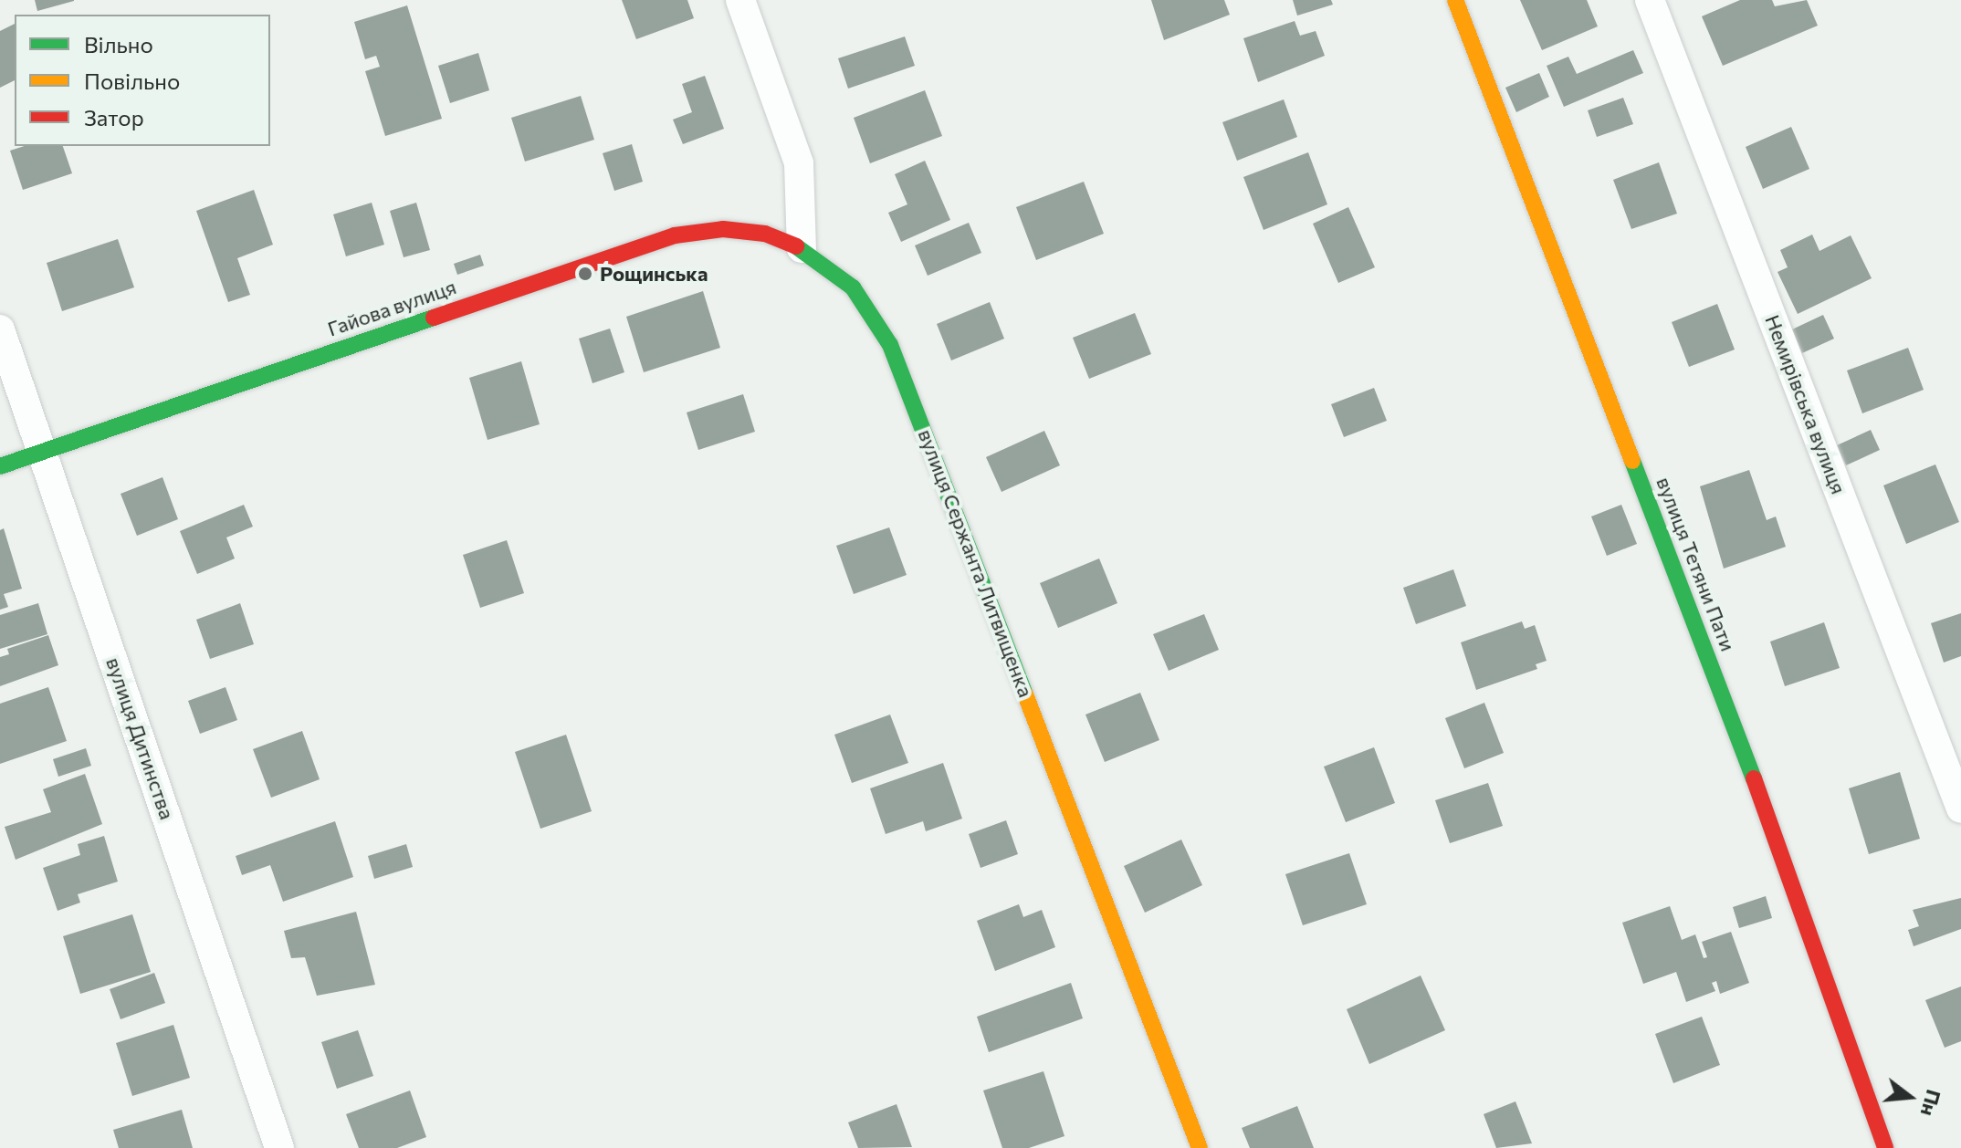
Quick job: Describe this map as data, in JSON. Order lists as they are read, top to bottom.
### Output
{
  "streets": {
    "main road": ["Гайова вулиця", "вулиця Сержанта Литвищенка", "вулиця Тетяни Пати"],
    "street": ["Немирівська вулиця", "вулиця Дитинства"]
  },
  "crossings": [
    ["Гайова вулиця", "вулиця Сержанта Литвищенка"],
    ["Гайова вулиця", "вулиця Дитинства"]
  ],
  "places": ["Рощинська"],
  "legend": ["Вільно", "Повільно", "Затор"],
  "north": "right"
}
